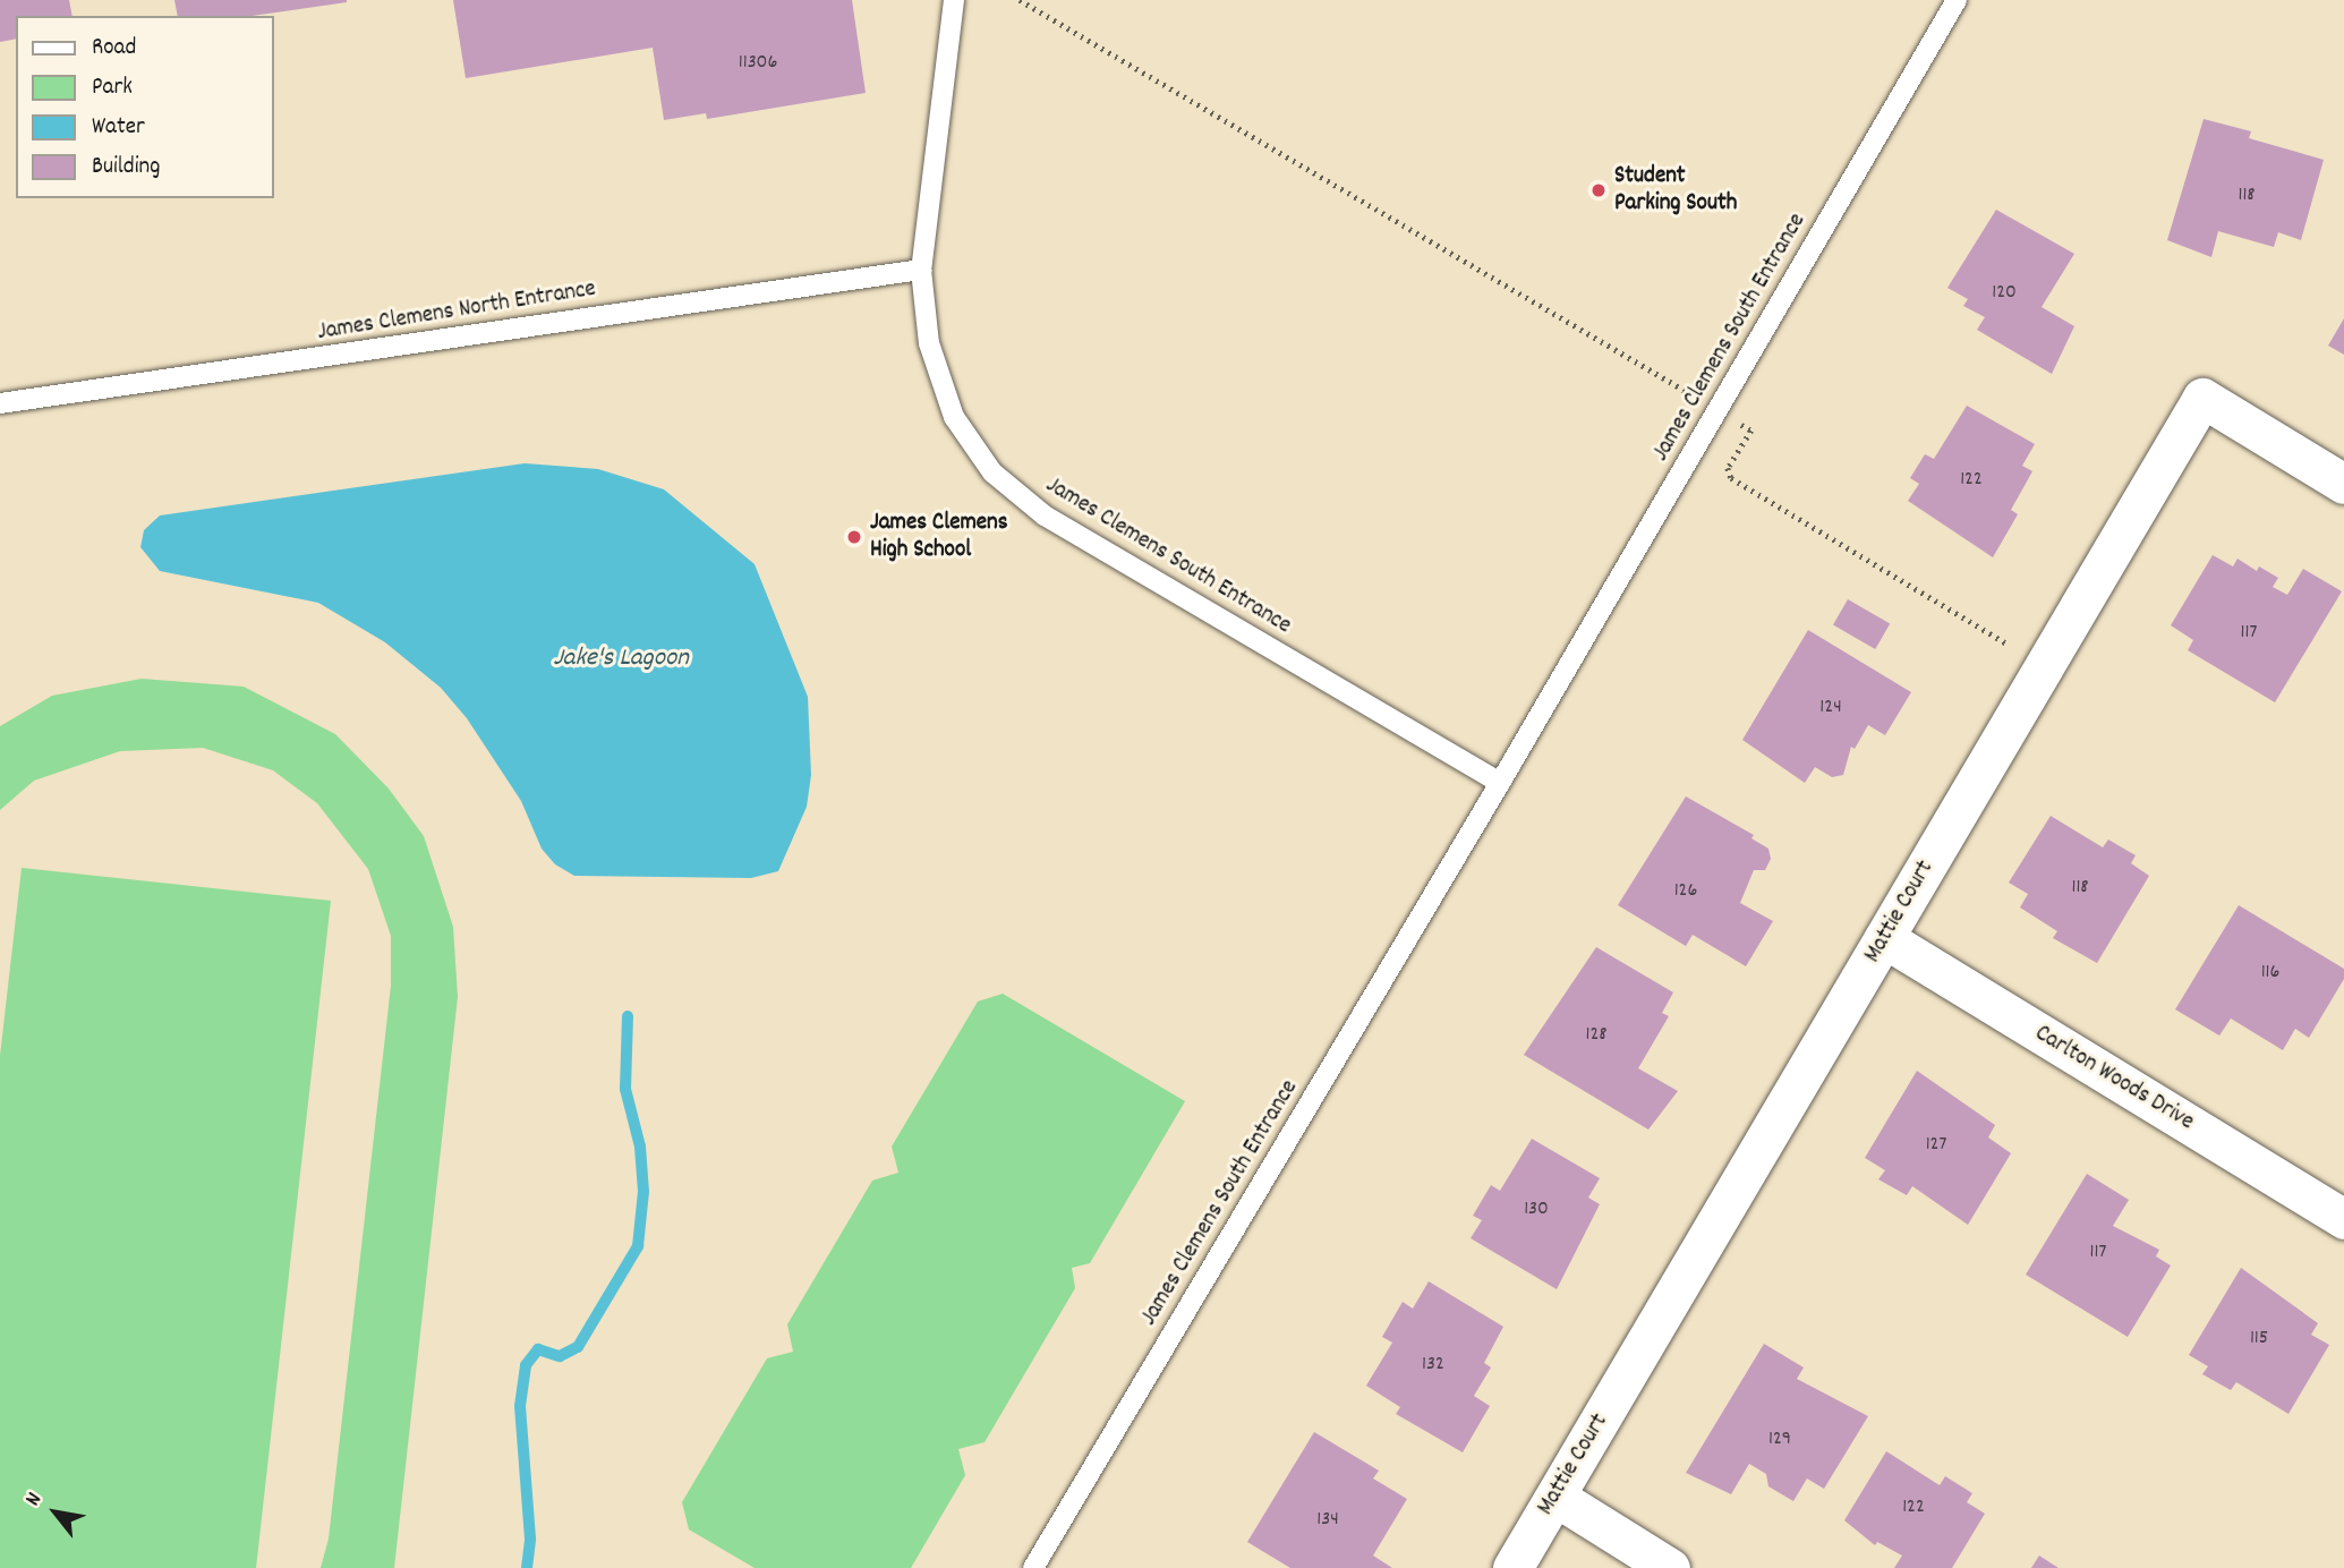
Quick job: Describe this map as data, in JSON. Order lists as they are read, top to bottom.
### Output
{
  "streets": {
    "street": ["Mattie Court", "Carlton Woods Drive"],
    "lane": ["James Clemens North Entrance", "James Clemens South Entrance"]
  },
  "crossings": [
    ["James Clemens North Entrance", "James Clemens South Entrance"],
    ["Mattie Court", "Carlton Woods Drive"]
  ],
  "water": ["Jake's Lagoon"],
  "places": ["Student Parking South", "James Clemens High School"],
  "house_numbers": [
    "11306",
    "118",
    "120",
    "122",
    "117",
    "124",
    "118",
    "126",
    "116",
    "128",
    "127",
    "130",
    "117",
    "115",
    "132",
    "129",
    "122",
    "134"
  ],
  "legend": [
    "Road",
    "Park",
    "Water",
    "Building"
  ],
  "north": "top left"
}
